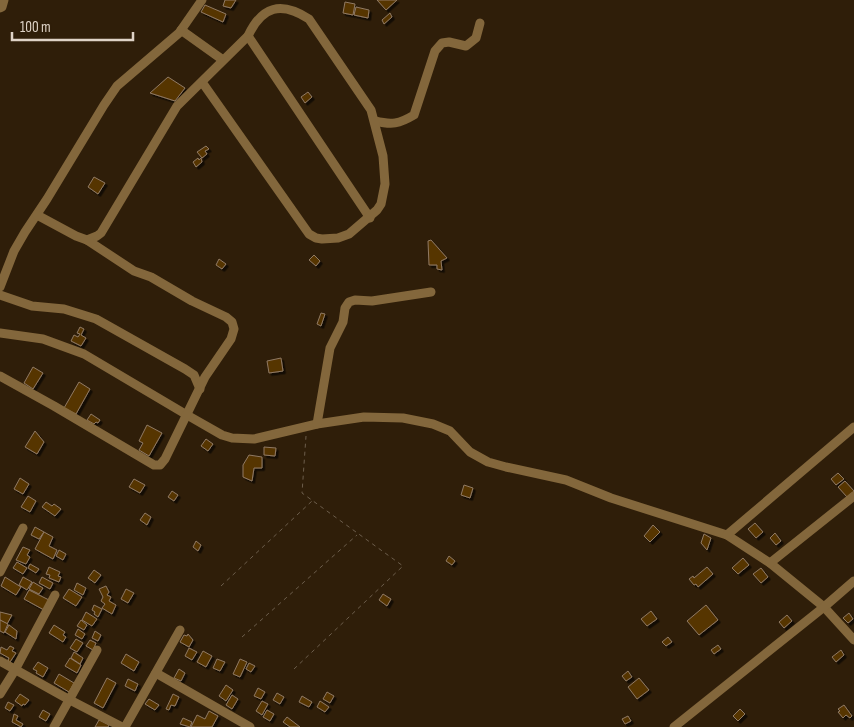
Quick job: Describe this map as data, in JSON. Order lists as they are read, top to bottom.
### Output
{
  "scale_bar": "100 m"
}
